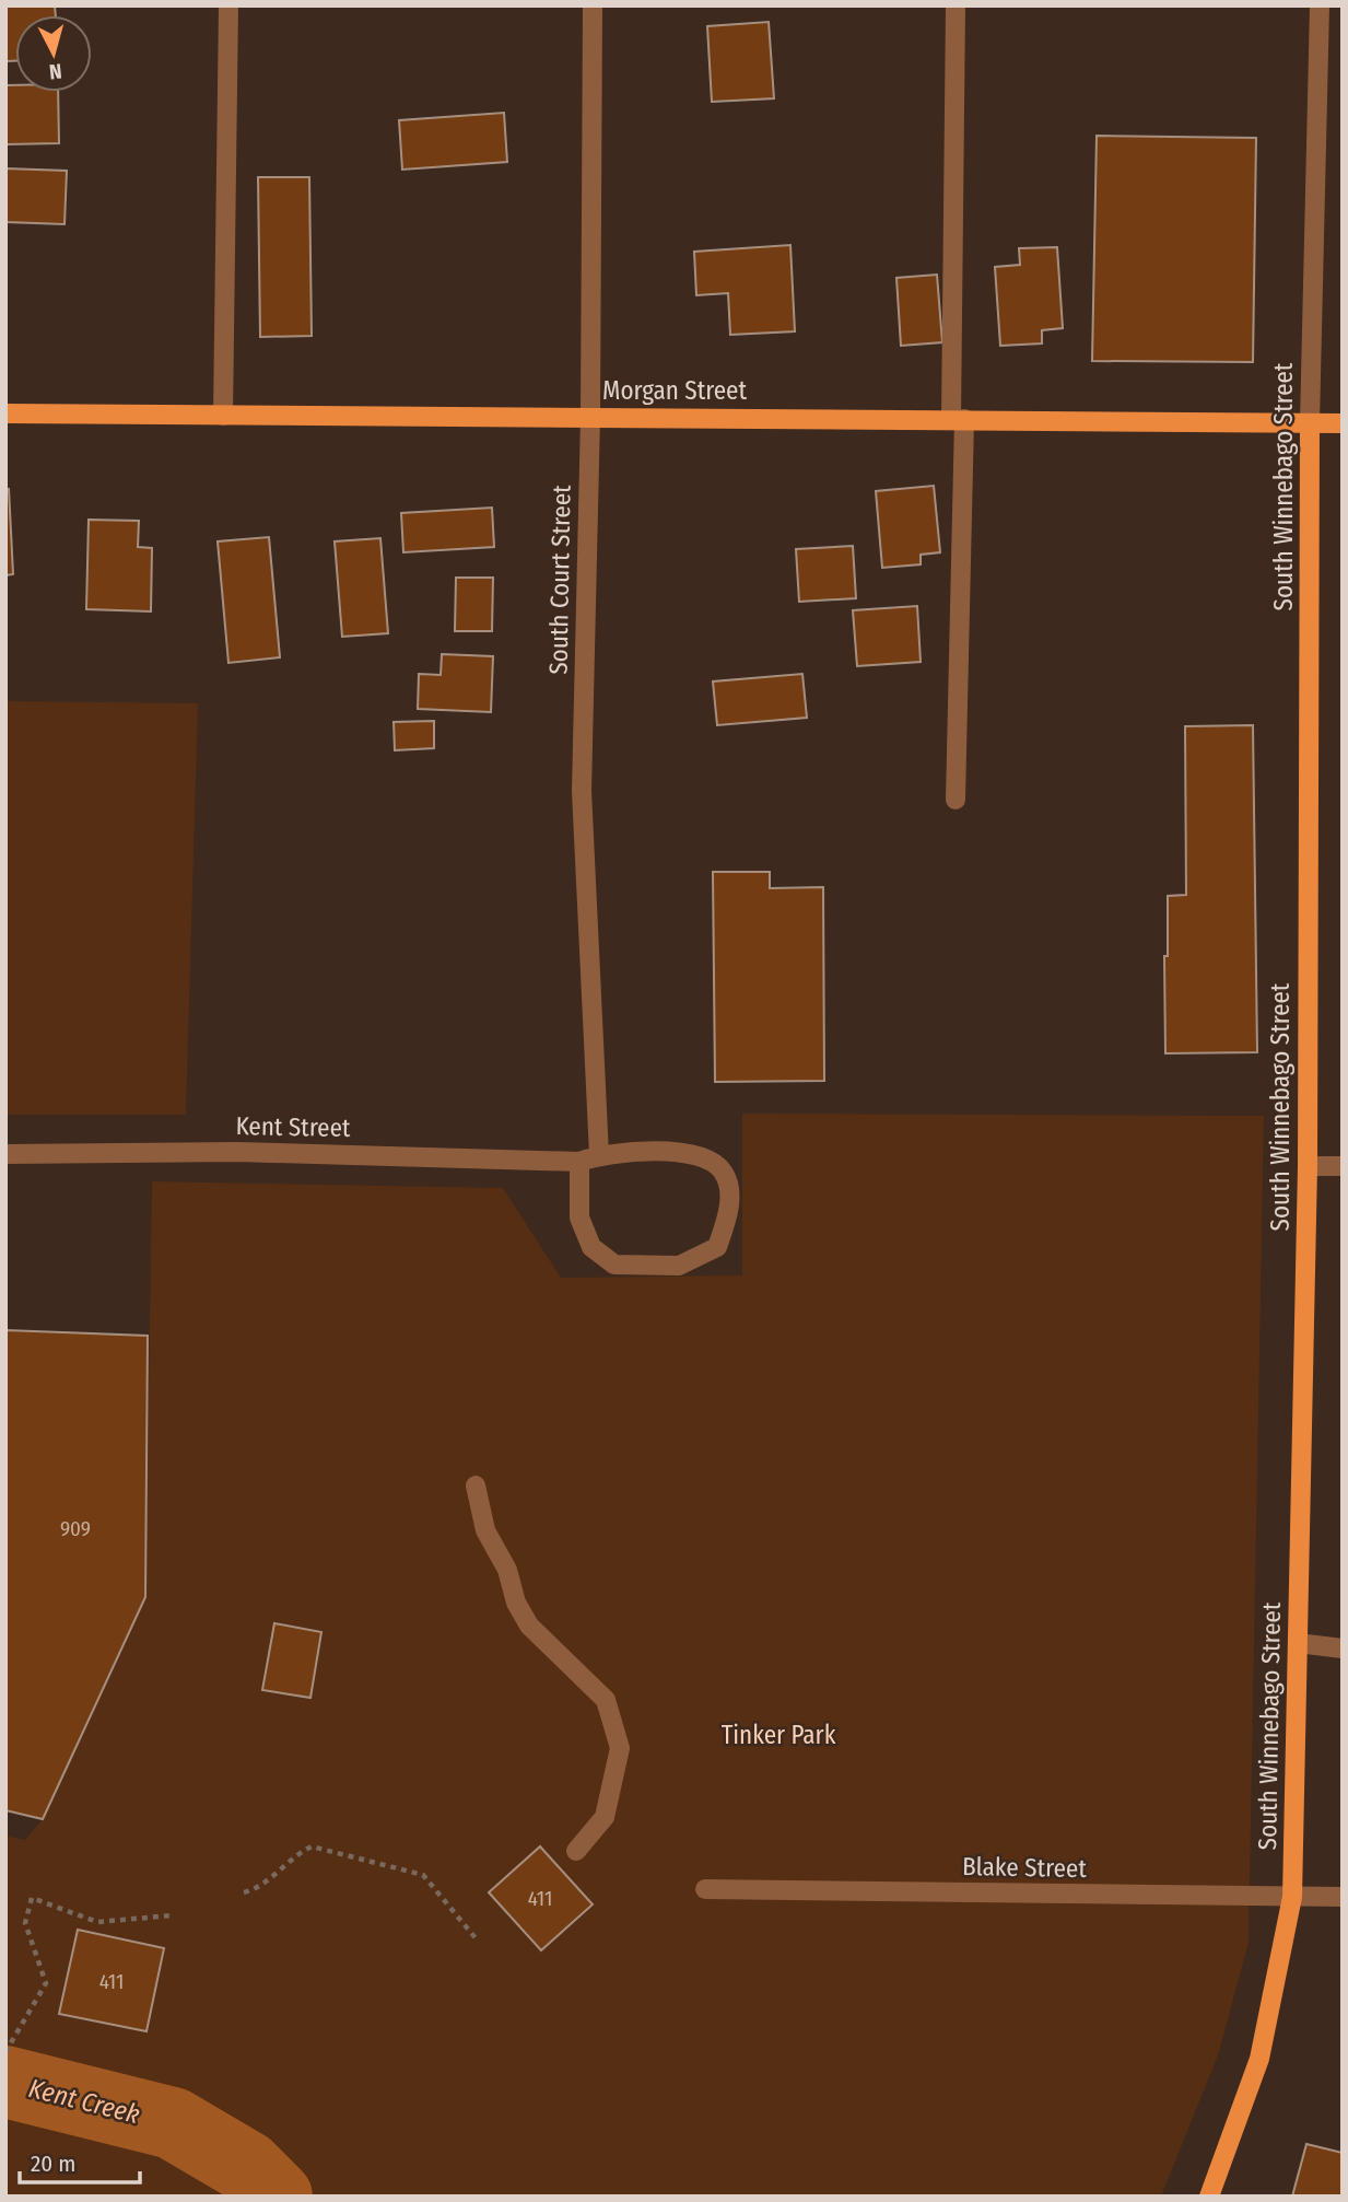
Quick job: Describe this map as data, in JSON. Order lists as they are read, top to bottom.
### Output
{
  "streets": {
    "main road": ["Morgan Street", "South Winnebago Street"],
    "street": ["South Court Street", "Kent Street", "Blake Street"]
  },
  "crossings": [
    ["Morgan Street", "South Winnebago Street"],
    ["Morgan Street", "South Court Street"],
    ["South Winnebago Street", "Blake Street"],
    ["South Court Street", "Kent Street"]
  ],
  "water": ["Kent Creek"],
  "parks": ["Tinker Park"],
  "house_numbers": ["909", "411", "411"],
  "scale_bar": "20 m",
  "north": "bottom"
}
